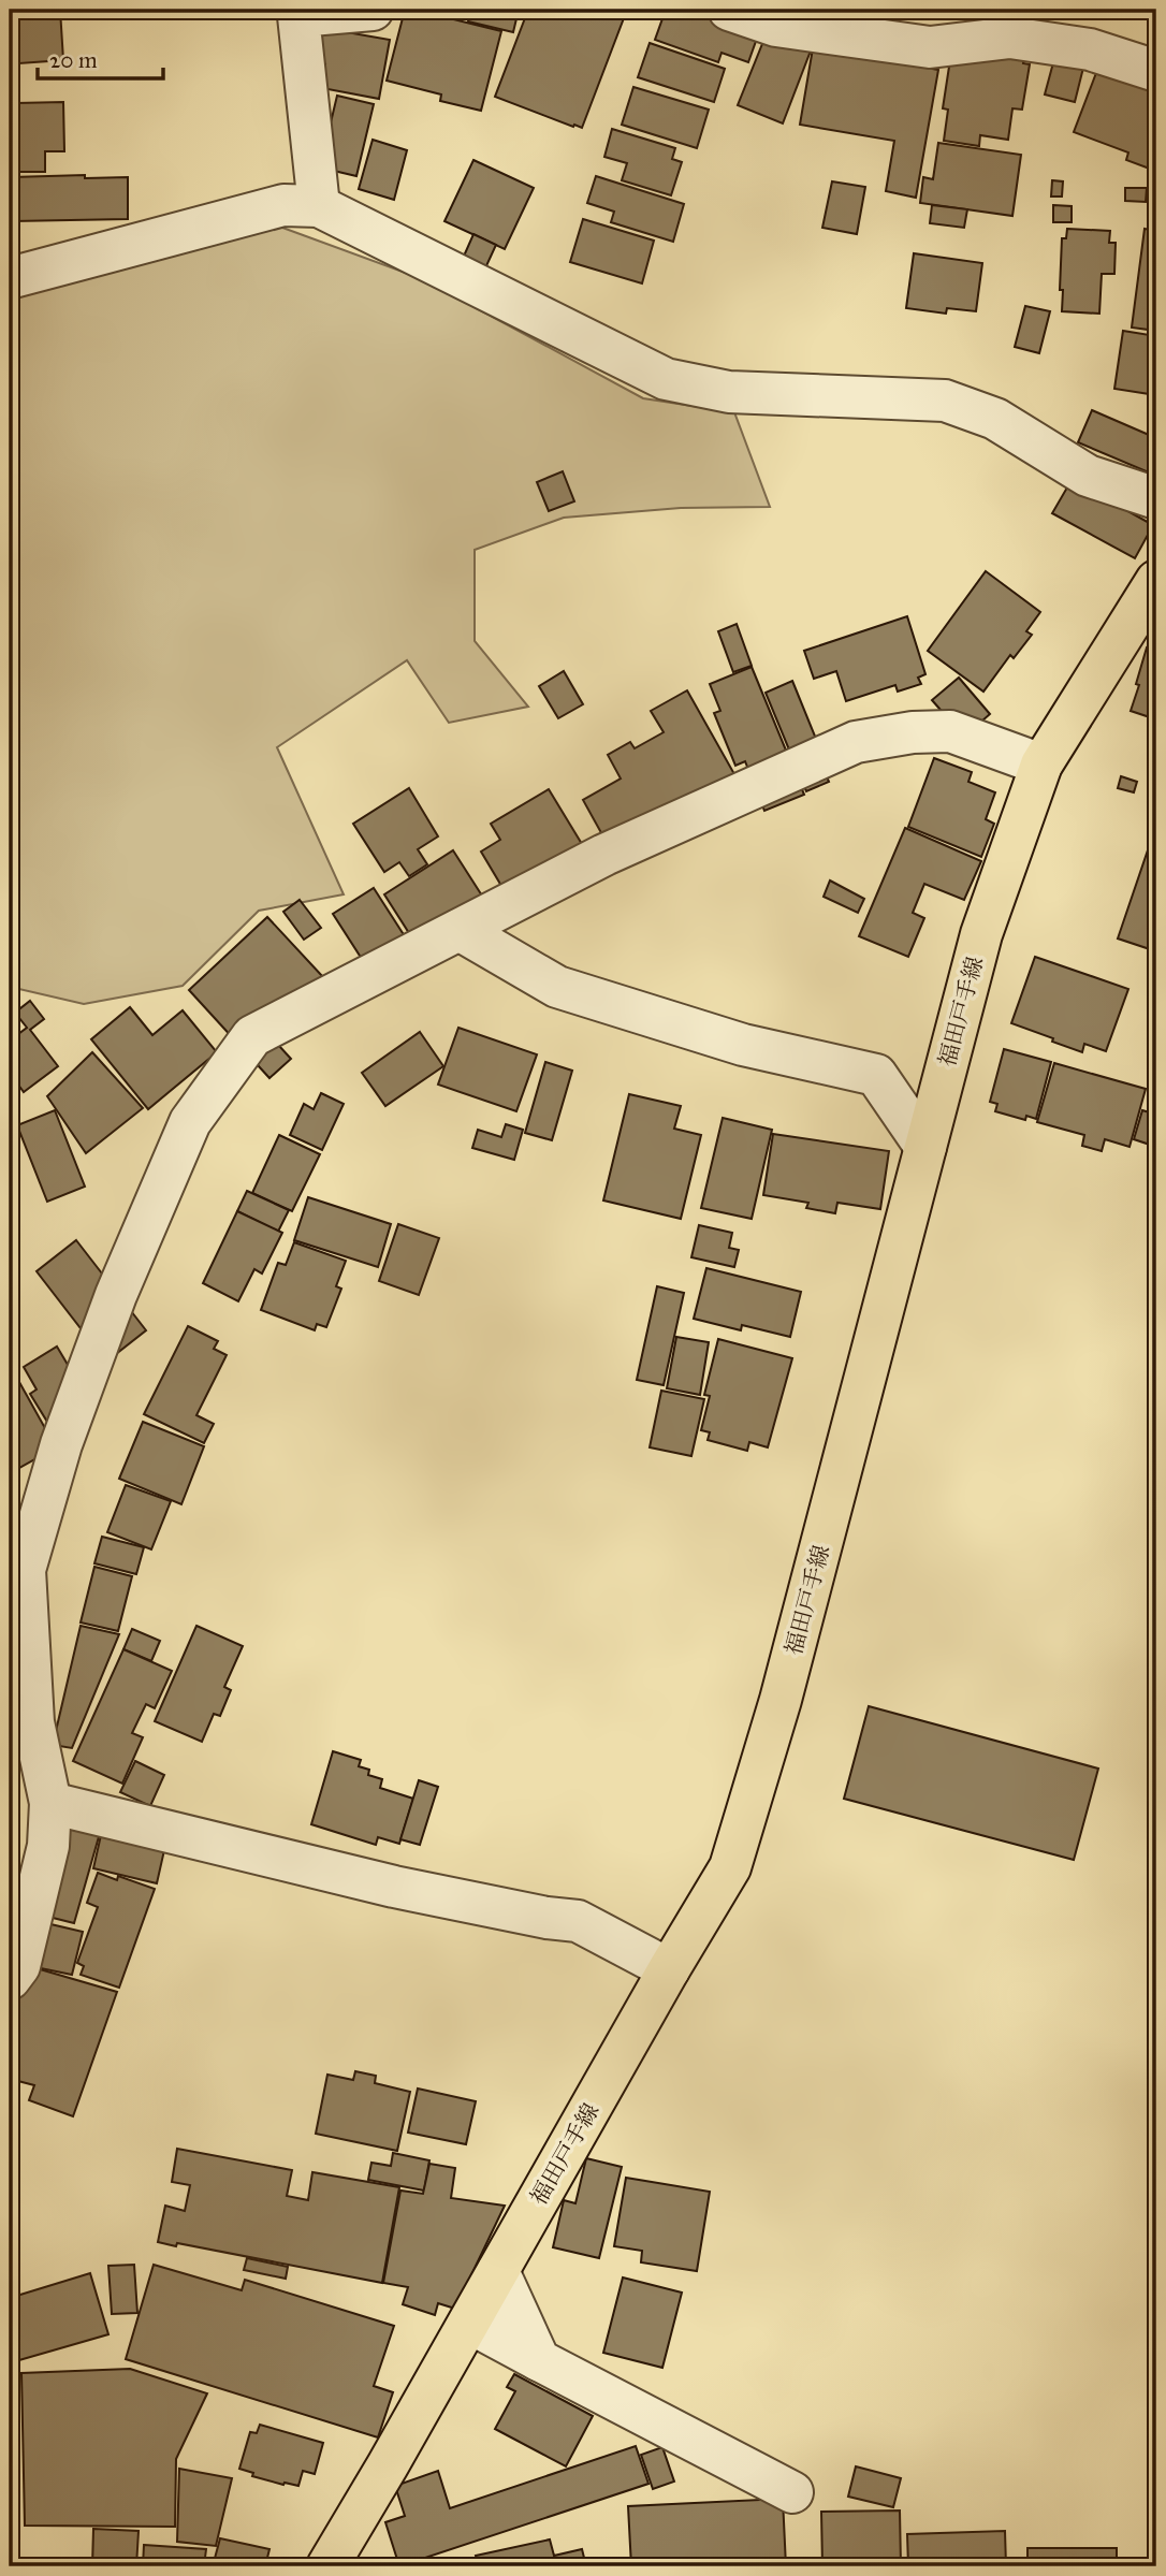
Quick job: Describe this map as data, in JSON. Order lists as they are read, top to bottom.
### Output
{
  "streets": {
    "main road": ["福田戸手線"]
  },
  "scale_bar": "20 m"
}
